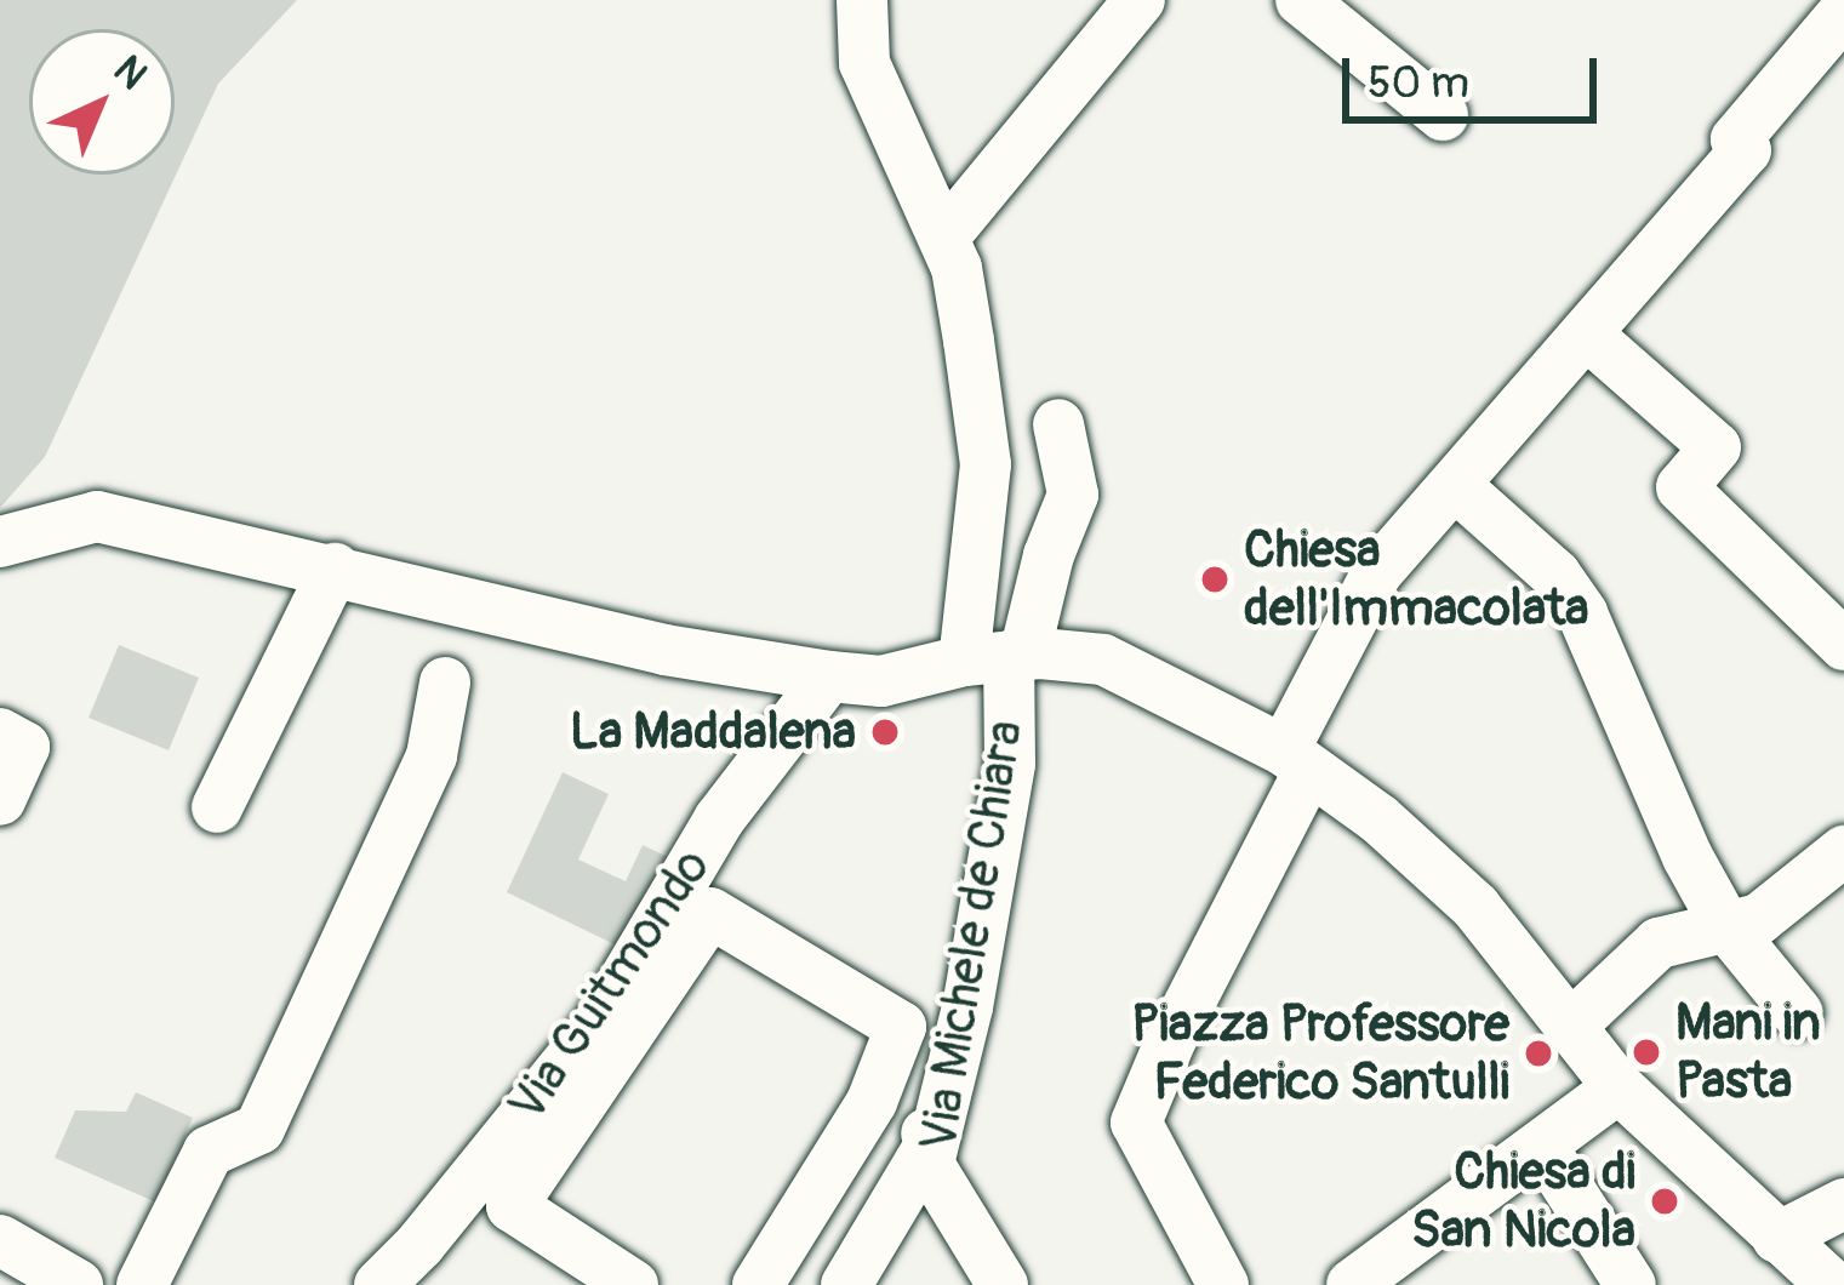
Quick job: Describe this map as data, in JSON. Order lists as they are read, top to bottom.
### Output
{
  "streets": {
    "street": ["Via Michele de Chiara", "Via Guitmondo"]
  },
  "places": [
    "Chiesa dell'Immacolata",
    "La Maddalena",
    "Mani in Pasta",
    "Piazza Professore Federico Santulli",
    "Chiesa di San Nicola"
  ],
  "scale_bar": "50 m",
  "north": "top right"
}
